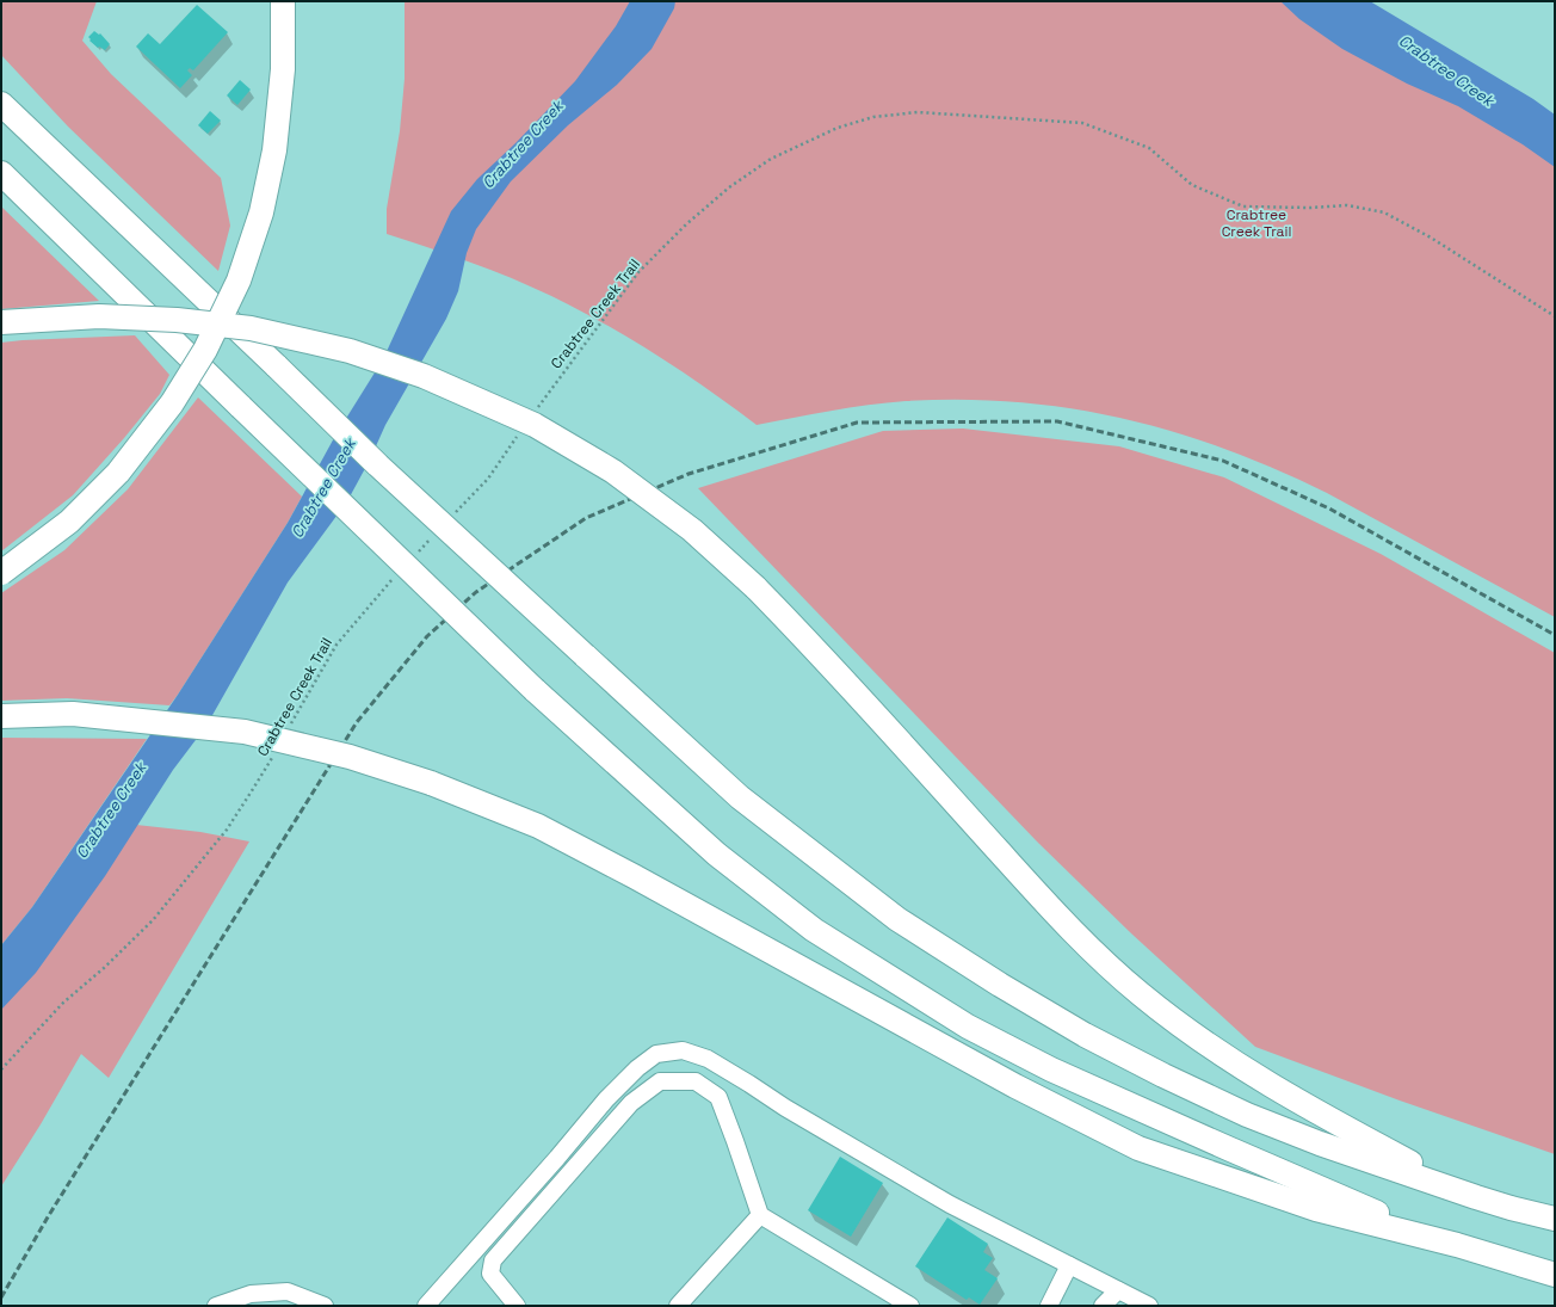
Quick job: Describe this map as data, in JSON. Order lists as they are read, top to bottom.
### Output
{
  "streets": {
    "path": ["Crabtree Creek Trail"]
  },
  "water": ["Crabtree Creek"],
  "parks": ["Crabtree Creek Trail"]
}
